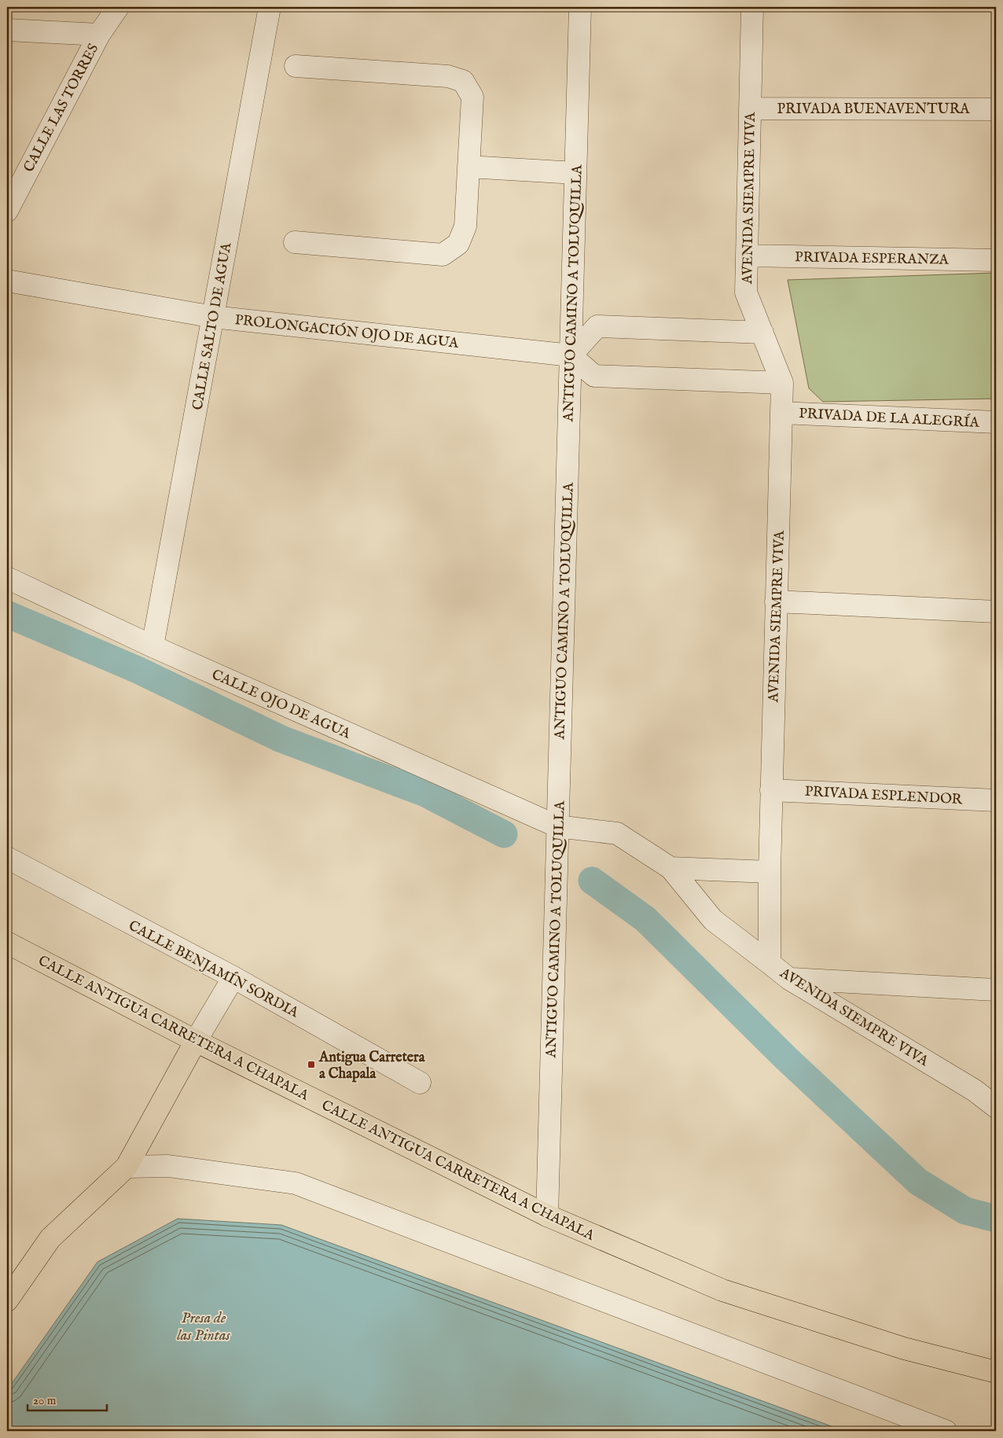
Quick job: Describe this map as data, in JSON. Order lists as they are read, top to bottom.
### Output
{
  "streets": {
    "main road": ["CALLE ANTIGUA CARRETERA A CHAPALA"],
    "street": [
      "CALLE LAS TORRES",
      "PRIVADA BUENAVENTURA",
      "AVENIDA SIEMPRE VIVA",
      "PRIVADA ESPERANZA",
      "ANTIGUO CAMINO A TOLUQUILLA",
      "CALLE SALTO DE AGUA",
      "PROLONGACIÓN OJO DE AGUA",
      "PRIVADA DE LA ALEGRÍA",
      "CALLE OJO DE AGUA",
      "PRIVADA ESPLENDOR",
      "CALLE BENJAMÍN SORDIA"
    ]
  },
  "crossings": [
    ["PRIVADA BUENAVENTURA", "AVENIDA SIEMPRE VIVA"],
    ["AVENIDA SIEMPRE VIVA", "PRIVADA ESPERANZA"],
    ["AVENIDA SIEMPRE VIVA", "PRIVADA DE LA ALEGRÍA"],
    ["AVENIDA SIEMPRE VIVA", "PRIVADA ESPLENDOR"],
    ["ANTIGUO CAMINO A TOLUQUILLA", "PROLONGACIÓN OJO DE AGUA"],
    ["ANTIGUO CAMINO A TOLUQUILLA", "CALLE OJO DE AGUA"],
    ["ANTIGUO CAMINO A TOLUQUILLA", "CALLE ANTIGUA CARRETERA A CHAPALA"],
    ["CALLE SALTO DE AGUA", "PROLONGACIÓN OJO DE AGUA"],
    ["CALLE SALTO DE AGUA", "CALLE OJO DE AGUA"]
  ],
  "water": ["Presa de las Pintas"],
  "places": {
    "transit": ["Antigua Carretera a Chapala"]
  },
  "scale_bar": "20 m"
}
